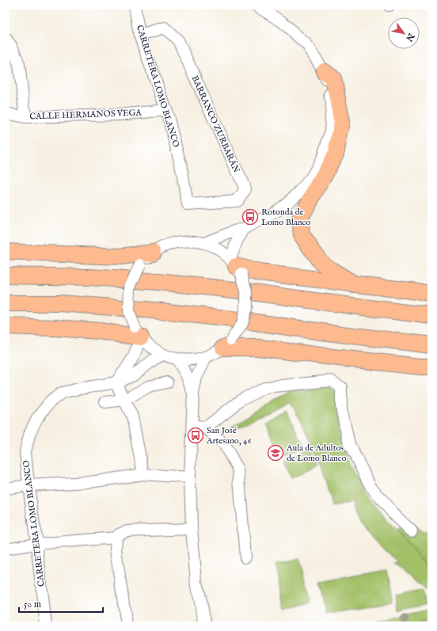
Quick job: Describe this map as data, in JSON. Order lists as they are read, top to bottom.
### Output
{
  "streets": {
    "street": ["CARRETERA LOMO BLANCO", "CALLE HERMANOS VEGA", "BARRANCO ZURBARÁN"]
  },
  "crossings": [
    ["CARRETERA LOMO BLANCO", "CALLE HERMANOS VEGA"],
    ["CARRETERA LOMO BLANCO", "BARRANCO ZURBARÁN"]
  ],
  "places": {
    "bus stop": ["Rotonda de Lomo Blanco", "San José Artesano, 46"],
    "school or university": ["Aula de Adultos de Lomo Blanco"]
  },
  "scale_bar": "50 m",
  "north": "bottom right"
}
